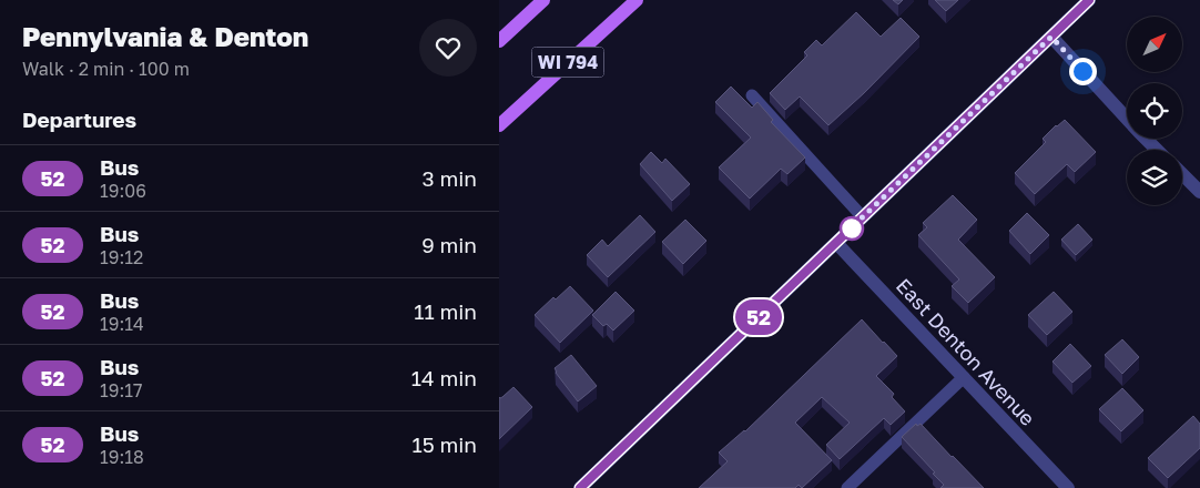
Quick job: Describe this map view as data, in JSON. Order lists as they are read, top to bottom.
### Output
{
  "streets": {
    "main road": ["WI 794"],
    "street": ["East Denton Avenue"]
  },
  "lines": ["bus line 52"],
  "north": "top right",
  "page": {
    "heading": [
      ["Pennylvania & Denton", "Walk · 2 min · 100 m"],
      "Departures"
    ],
    "on_map": "52",
    "list": [
      {
        "mark": "52",
        "name": "Bus",
        "note": "19:06",
        "value": "3 min"
      },
      {
        "mark": "52",
        "name": "Bus",
        "note": "19:12",
        "value": "9 min"
      },
      {
        "mark": "52",
        "name": "Bus",
        "note": "19:14",
        "value": "11 min"
      },
      {
        "mark": "52",
        "name": "Bus",
        "note": "19:17",
        "value": "14 min"
      },
      {
        "mark": "52",
        "name": "Bus",
        "note": "19:18",
        "value": "15 min"
      }
    ]
  }
}
